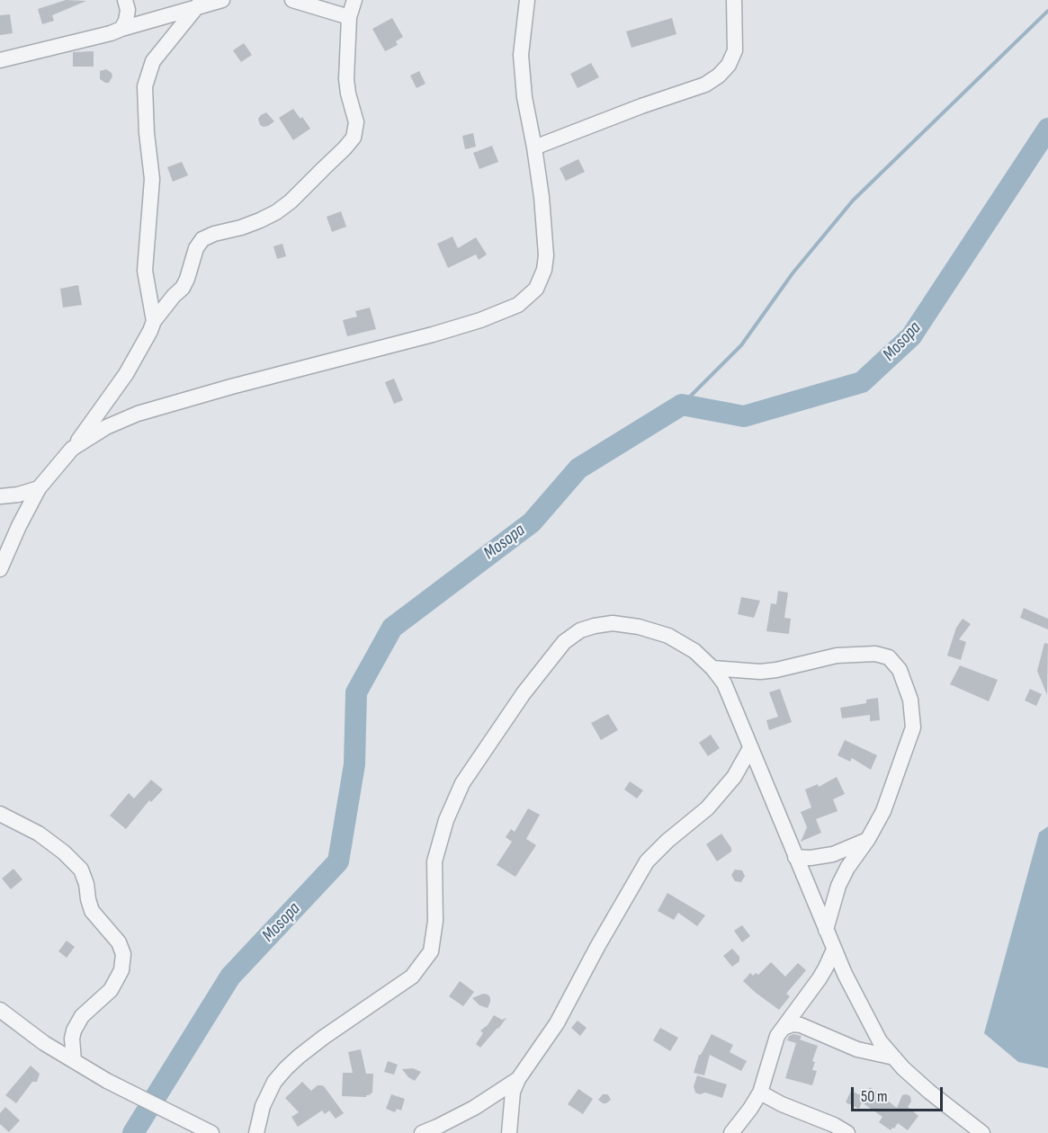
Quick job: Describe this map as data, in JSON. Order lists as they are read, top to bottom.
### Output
{
  "water": ["Mosopa"],
  "scale_bar": "50 m"
}
